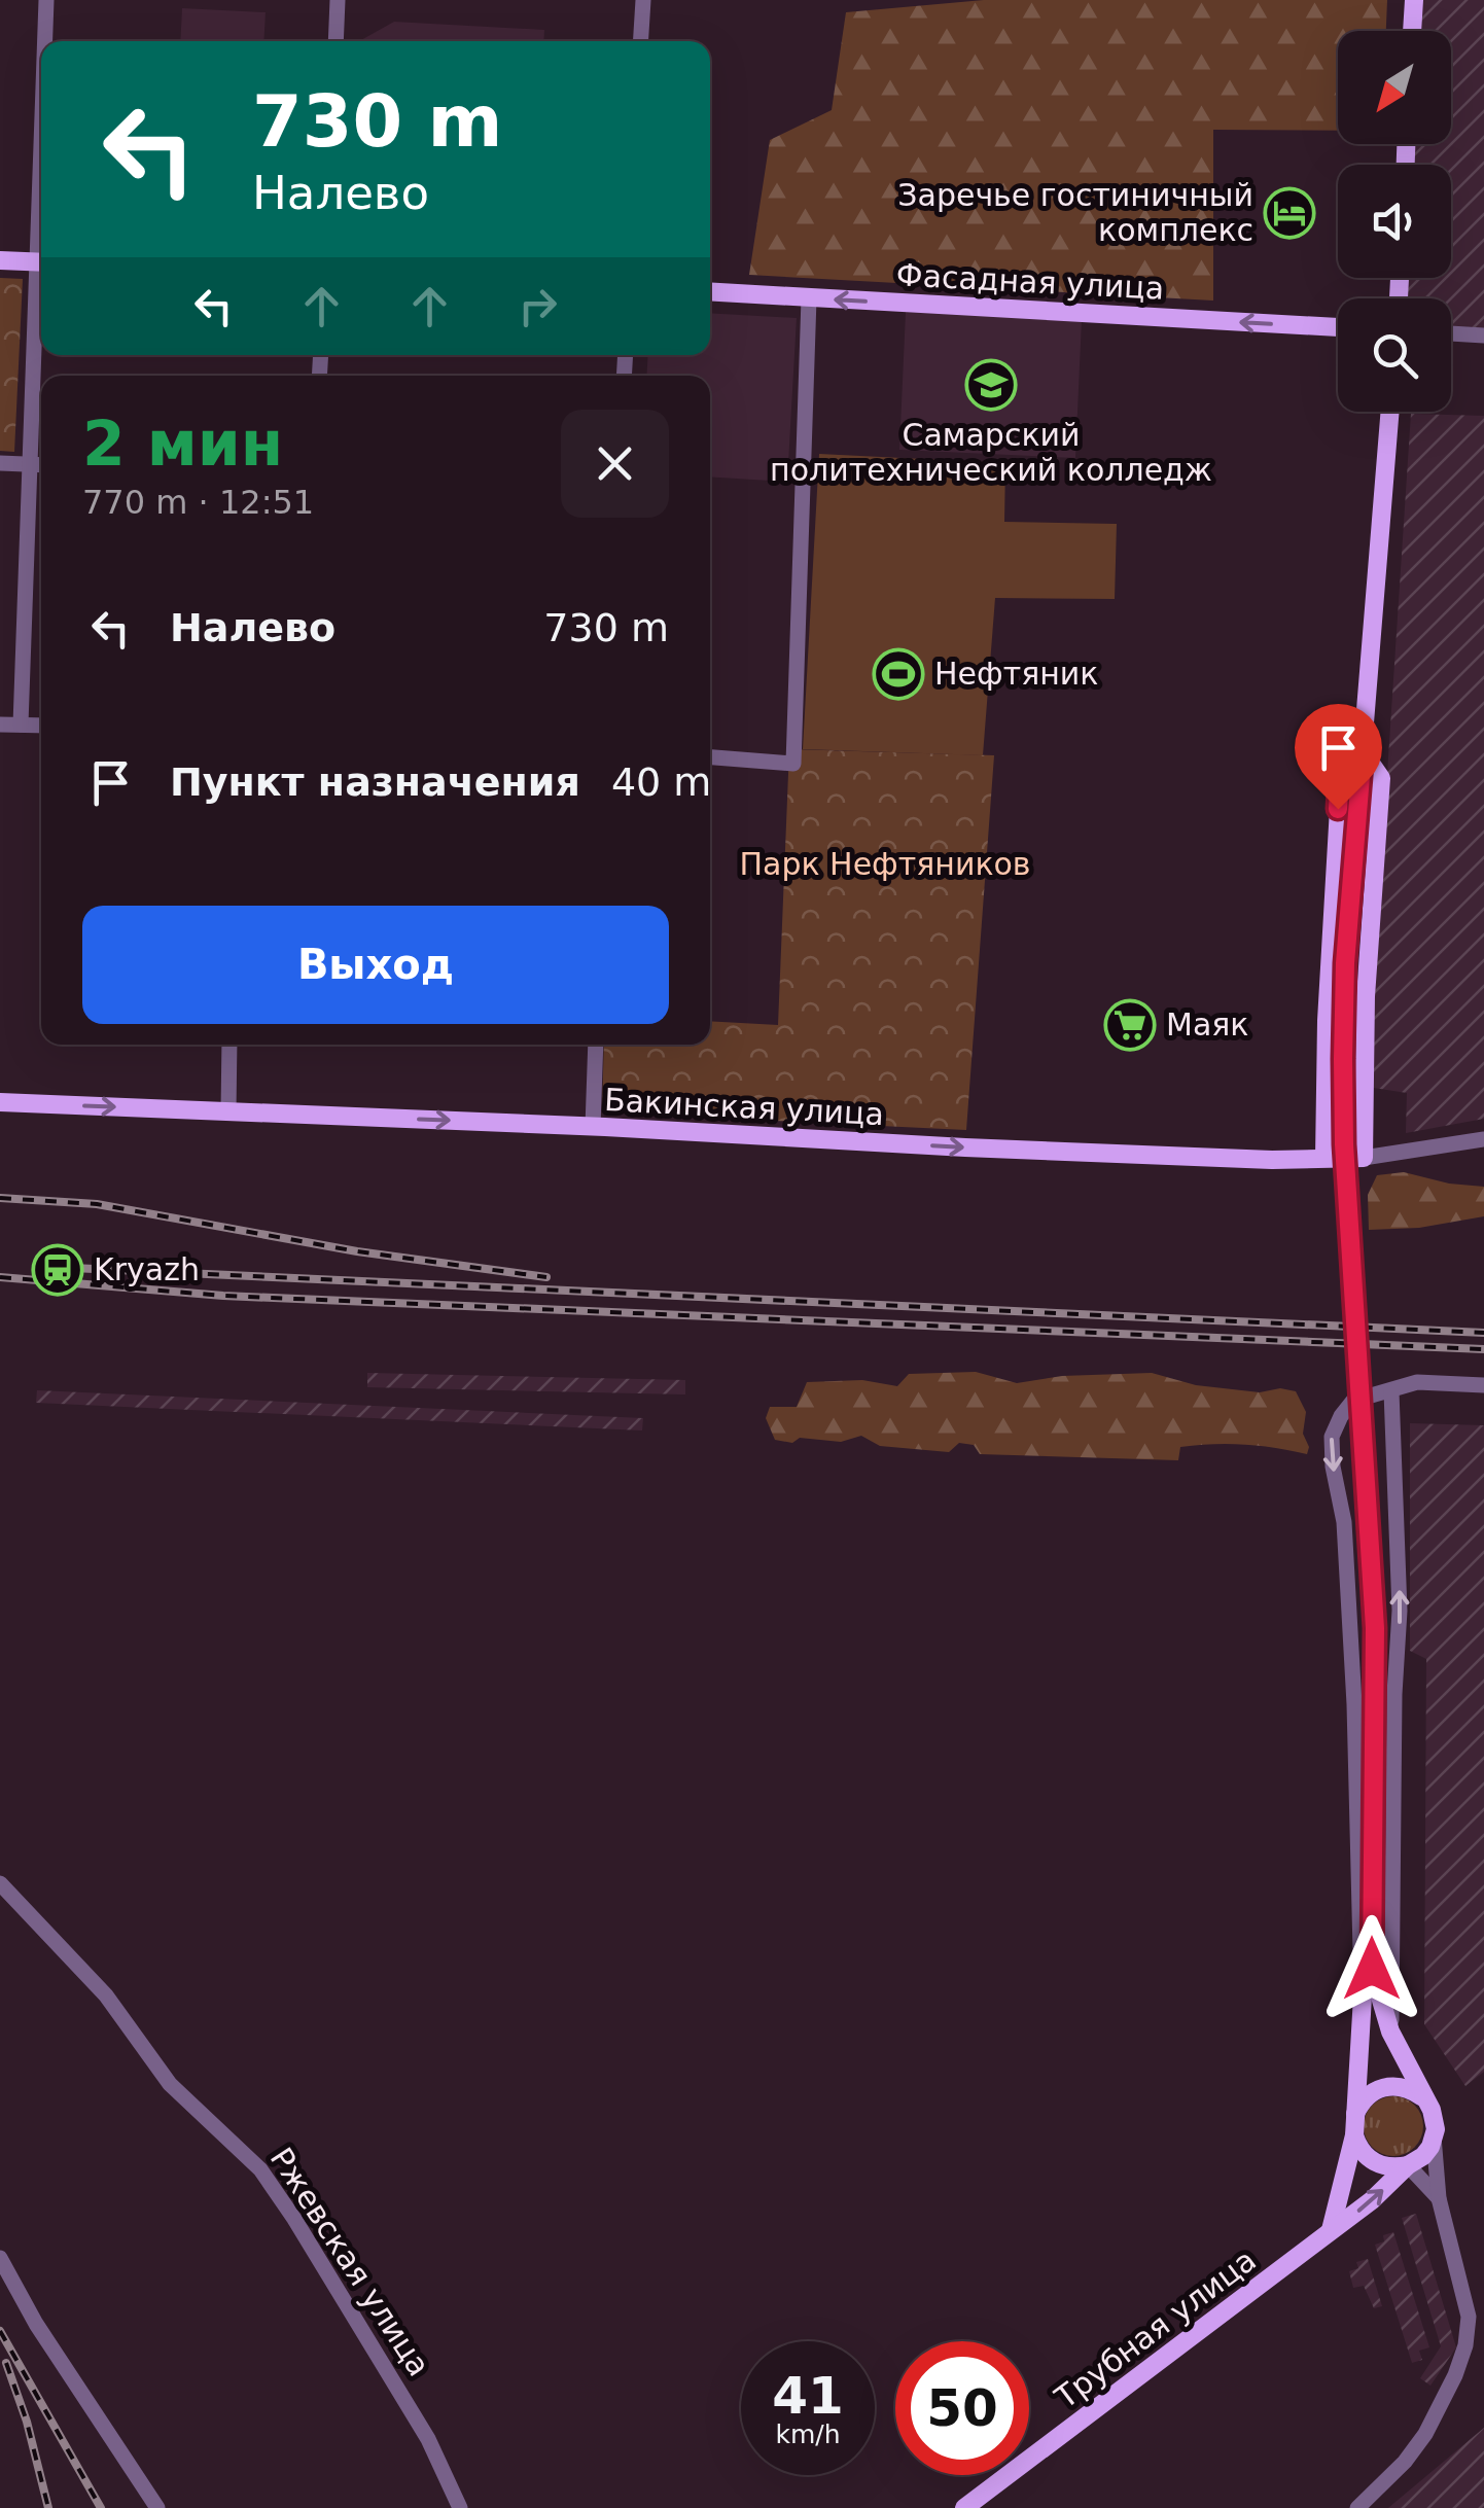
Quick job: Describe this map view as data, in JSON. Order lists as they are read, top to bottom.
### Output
{
  "streets": {
    "main road": ["Фасадная улица", "Бакинская улица", "Трубная улица"],
    "street": ["Ржевская улица"]
  },
  "one_way": ["Фасадная улица", "Бакинская улица"],
  "parks": ["Парк Нефтяников"],
  "places": {
    "hotel": ["Заречье гостиничный комплекс"],
    "school or university": ["Самарский политехнический колледж"],
    "sports": ["Нефтяник"],
    "supermarket": ["Маяк"],
    "station": ["Kryazh"]
  },
  "north": "bottom left",
  "page": {
    "turn": ["730 m", "Налево"],
    "heading": ["2 мин", "770 m · 12:51"],
    "list": [
      {
        "name": "Налево",
        "value": "730 m"
      },
      {
        "name": "Пункт назначения",
        "value": "40 m"
      }
    ],
    "buttons": "Выход",
    "speed": "41 km/h",
    "limit": "50"
  }
}
